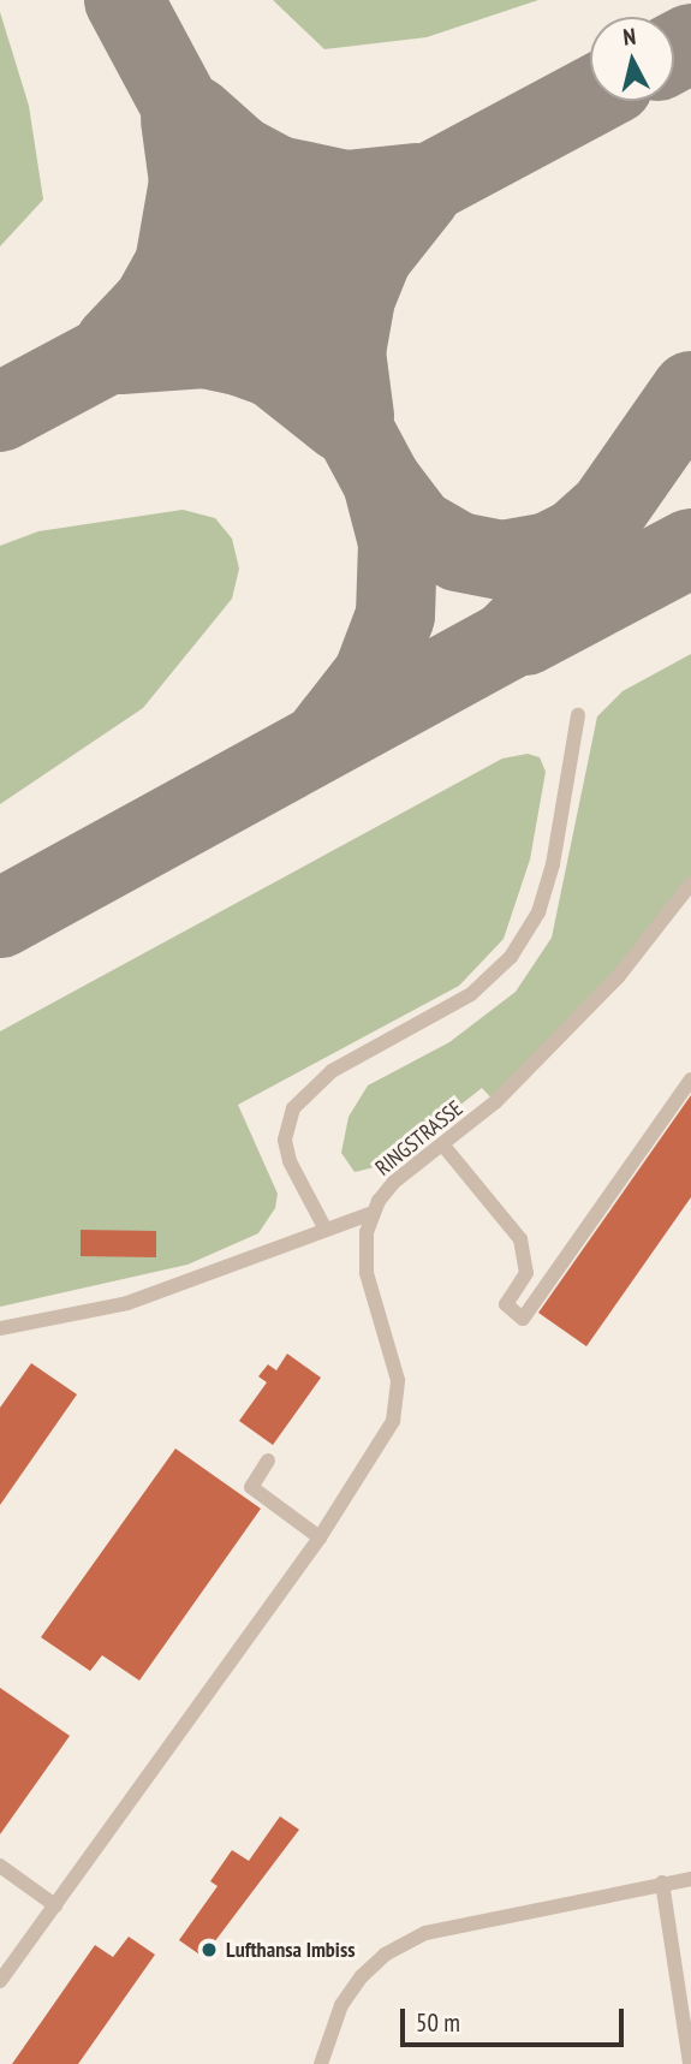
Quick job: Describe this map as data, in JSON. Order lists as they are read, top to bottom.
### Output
{
  "streets": {
    "lane": ["RINGSTRASSE"]
  },
  "places": ["Lufthansa Imbiss"],
  "scale_bar": "50 m",
  "north": "top"
}
